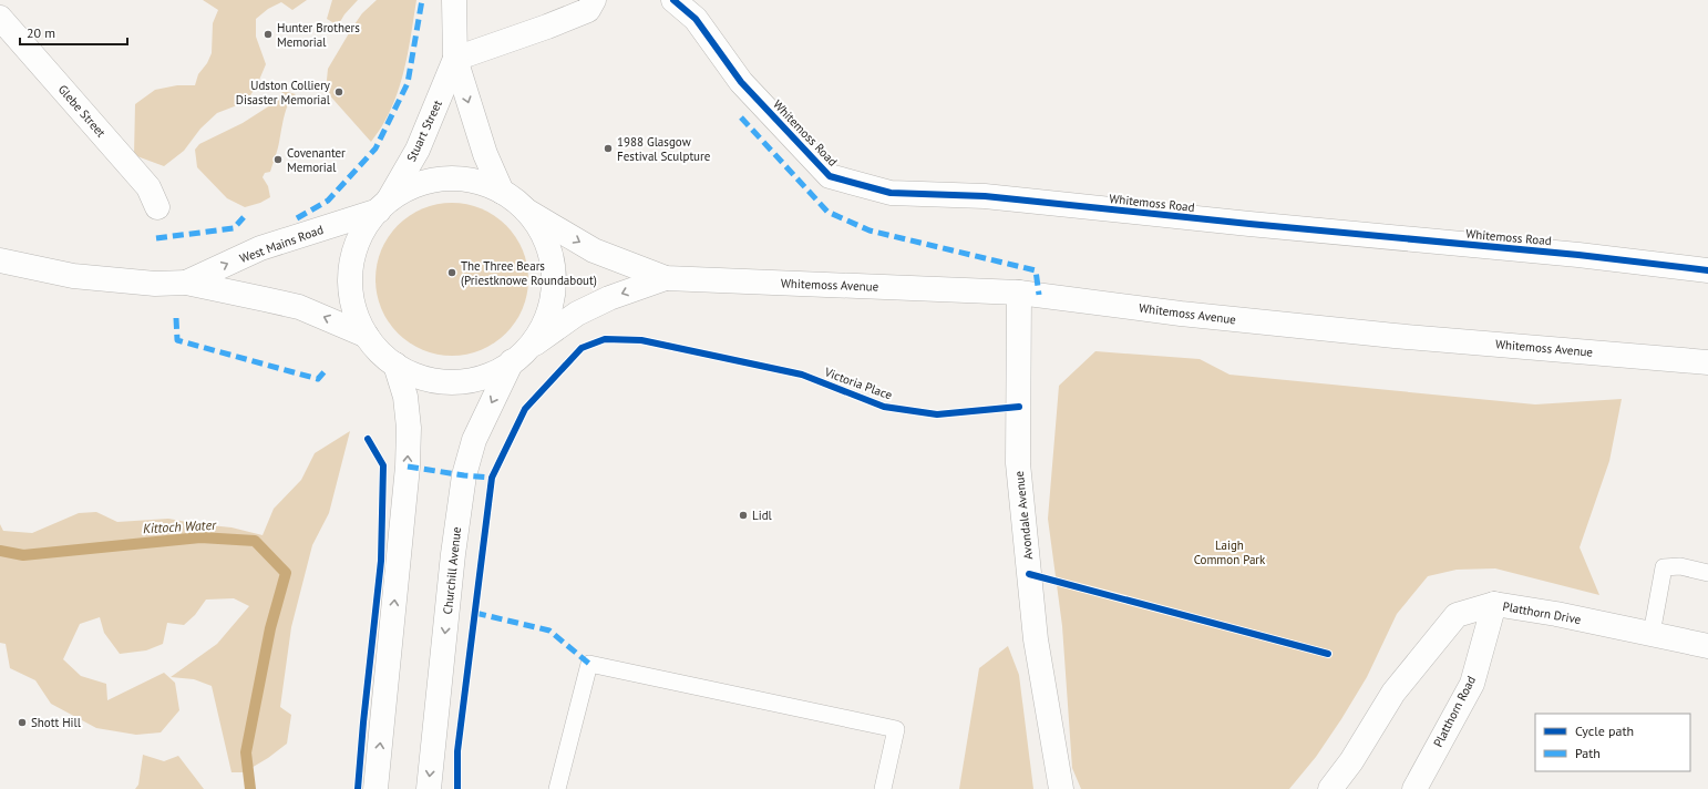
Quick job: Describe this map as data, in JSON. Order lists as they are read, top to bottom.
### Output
{
  "streets": {
    "street": [
      "Glebe Street",
      "Stuart Street",
      "Whitemoss Road",
      "West Mains Road",
      "Whitemoss Avenue",
      "Avondale Avenue",
      "Churchill Avenue",
      "Platthorn Drive",
      "Platthorn Road"
    ],
    "cycle path": ["Victoria Place"]
  },
  "crossings": [
    ["Stuart Street", "West Mains Road"],
    ["Stuart Street", "Whitemoss Avenue"],
    ["West Mains Road", "Whitemoss Avenue"],
    ["Whitemoss Avenue", "Avondale Avenue"],
    ["Whitemoss Avenue", "Churchill Avenue"],
    ["Platthorn Drive", "Platthorn Road"]
  ],
  "one_way": ["Stuart Street"],
  "water": ["Kittoch Water"],
  "parks": ["Laigh Common Park"],
  "places": [
    "Hunter Brothers Memorial",
    "Udston Colliery Disaster Memorial",
    "1988 Glasgow Festival Sculpture",
    "Covenanter Memorial",
    "The Three Bears (Priestknowe Roundabout)",
    "Lidl",
    "Shott Hill"
  ],
  "legend": ["Cycle path", "Path"],
  "scale_bar": "20 m"
}
